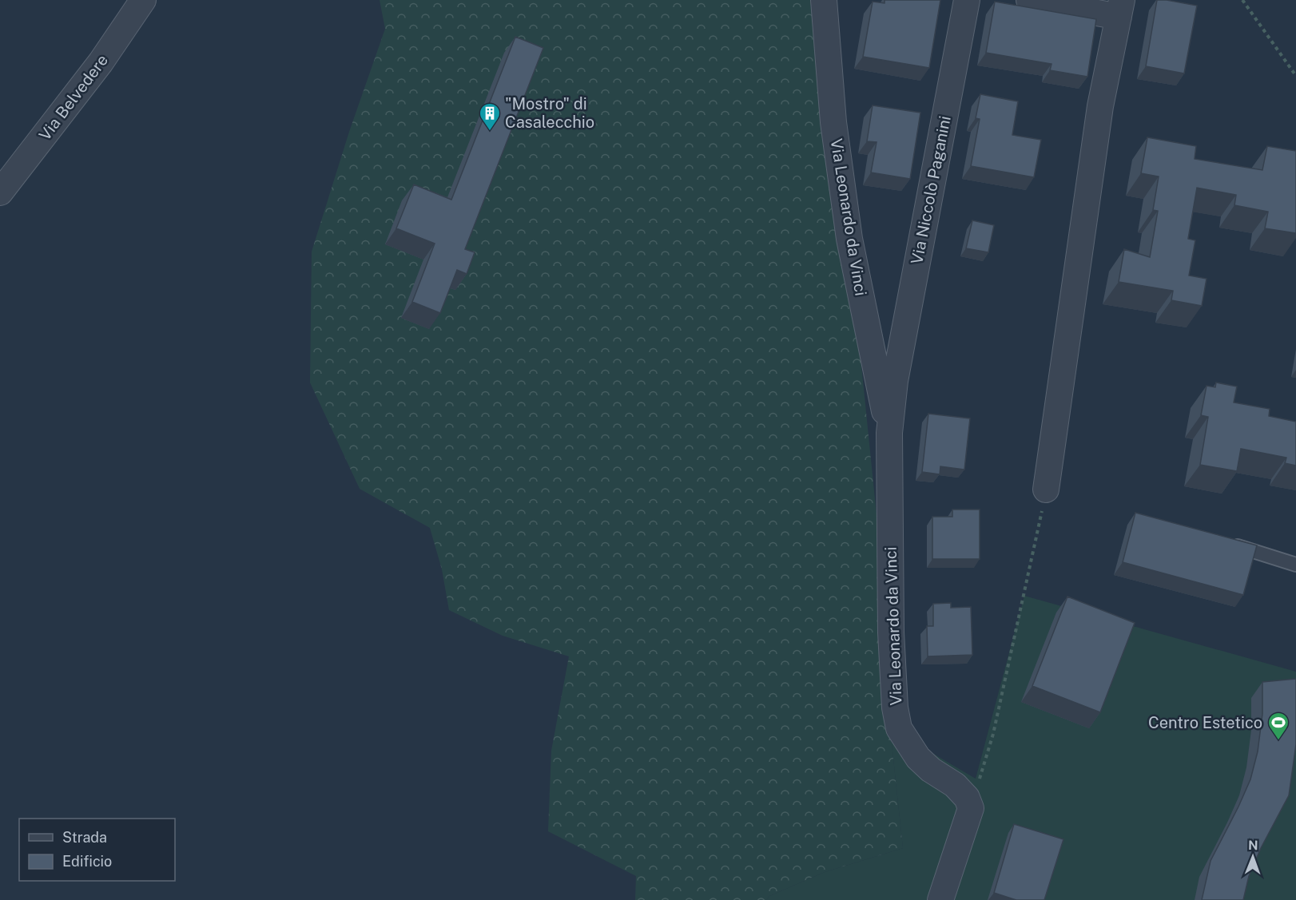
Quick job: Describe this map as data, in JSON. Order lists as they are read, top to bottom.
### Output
{
  "streets": {
    "street": ["Via Belvedere", "Via Niccolò Paganini", "Via Leonardo da Vinci"]
  },
  "crossings": [
    ["Via Niccolò Paganini", "Via Leonardo da Vinci"]
  ],
  "places": {
    "building": ["\"Mostro\" di Casalecchio"],
    "sports": ["Centro Estetico"]
  },
  "legend": ["Strada", "Edificio"],
  "north": "top"
}
